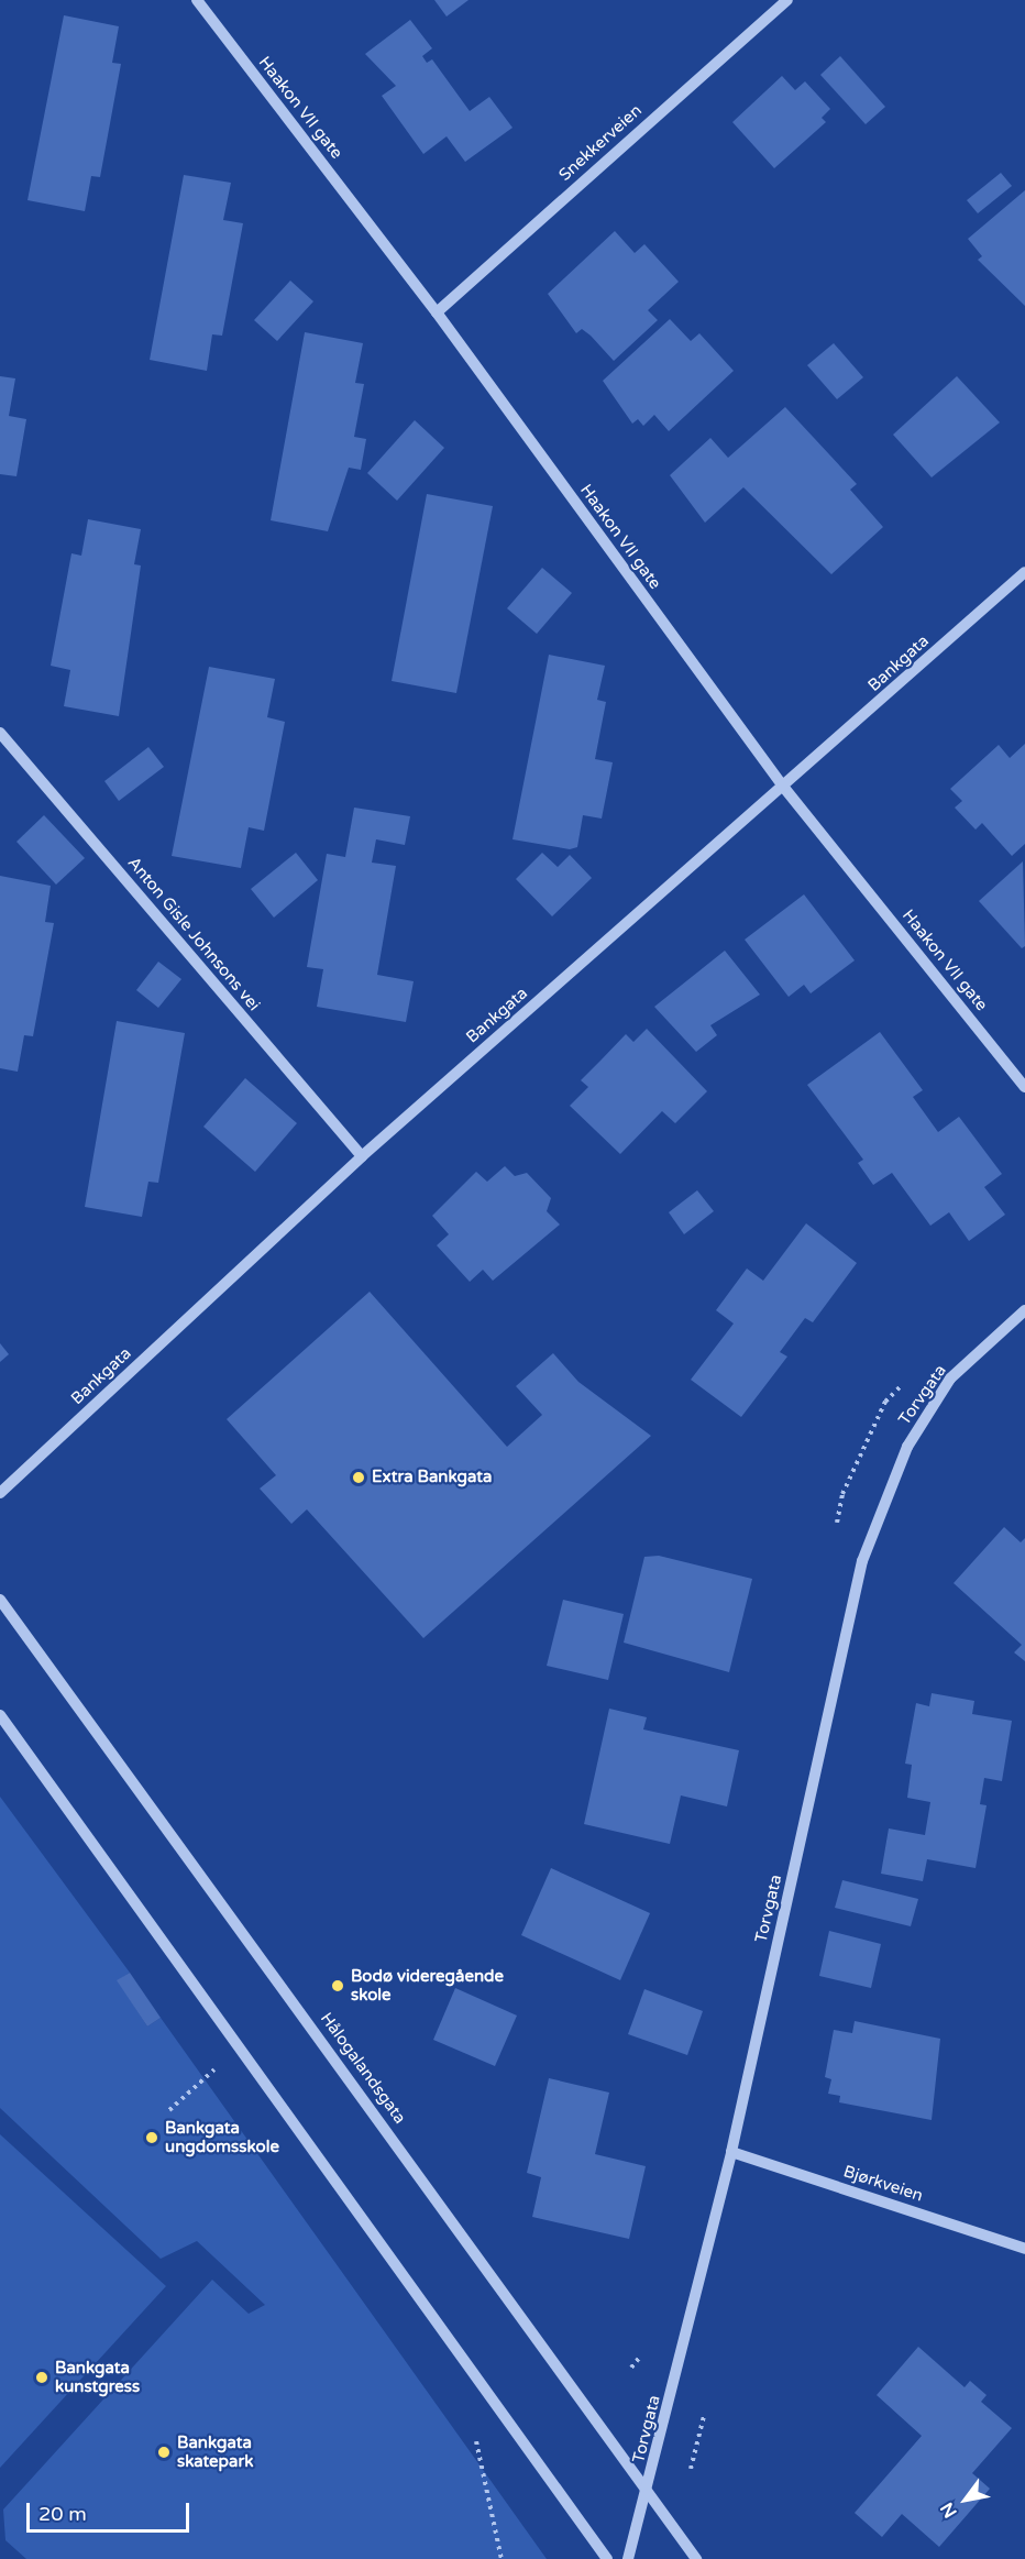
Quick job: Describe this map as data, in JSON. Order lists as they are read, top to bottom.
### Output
{
  "streets": {
    "street": [
      "Haakon VII gate",
      "Snekkerveien",
      "Bankgata",
      "Anton Gisle Johnsons vei",
      "Torvgata",
      "Hålogalandsgata",
      "Bjørkveien"
    ]
  },
  "crossings": [
    ["Haakon VII gate", "Snekkerveien"],
    ["Haakon VII gate", "Bankgata"],
    ["Bankgata", "Anton Gisle Johnsons vei"],
    ["Torvgata", "Hålogalandsgata"],
    ["Torvgata", "Bjørkveien"]
  ],
  "places": [
    "Extra Bankgata",
    "Bodø videregående skole",
    "Bankgata ungdomsskole",
    "Bankgata kunstgress",
    "Bankgata skatepark"
  ],
  "scale_bar": "20 m",
  "north": "bottom left"
}
